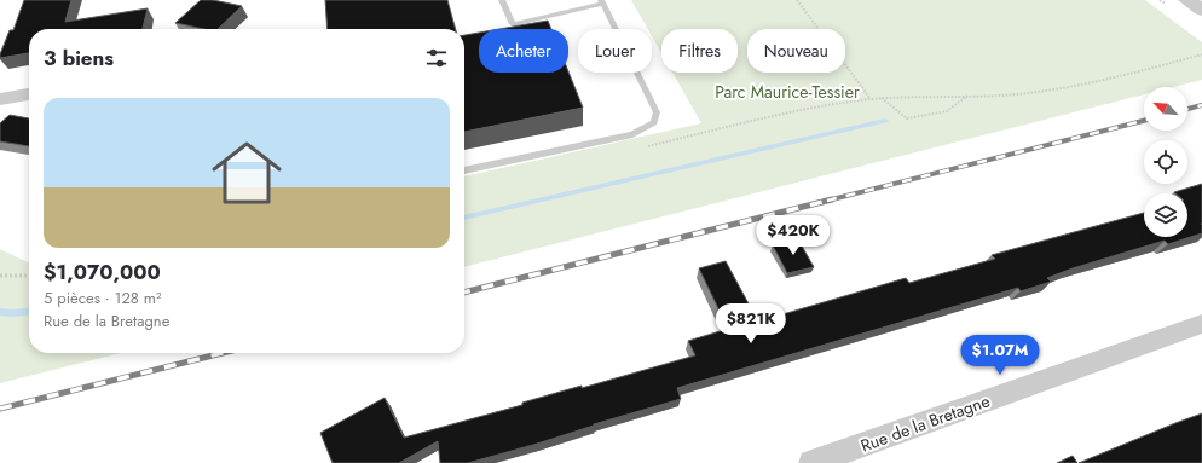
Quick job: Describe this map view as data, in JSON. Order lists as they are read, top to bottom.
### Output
{
  "streets": {
    "street": ["Rue de la Bretagne"]
  },
  "parks": ["Parc Maurice-Tessier"],
  "north": "top left",
  "page": {
    "chip": [
      "Acheter",
      "Louer",
      "Filtres",
      "Nouveau"
    ],
    "heading": "3 biens",
    "list": [
      {
        "name": "$1,070,000",
        "note": "5 pièces · 128 m² · Rue de la Bretagne"
      }
    ],
    "price": ["$420K", "$821K", "$1.07M"]
  }
}
